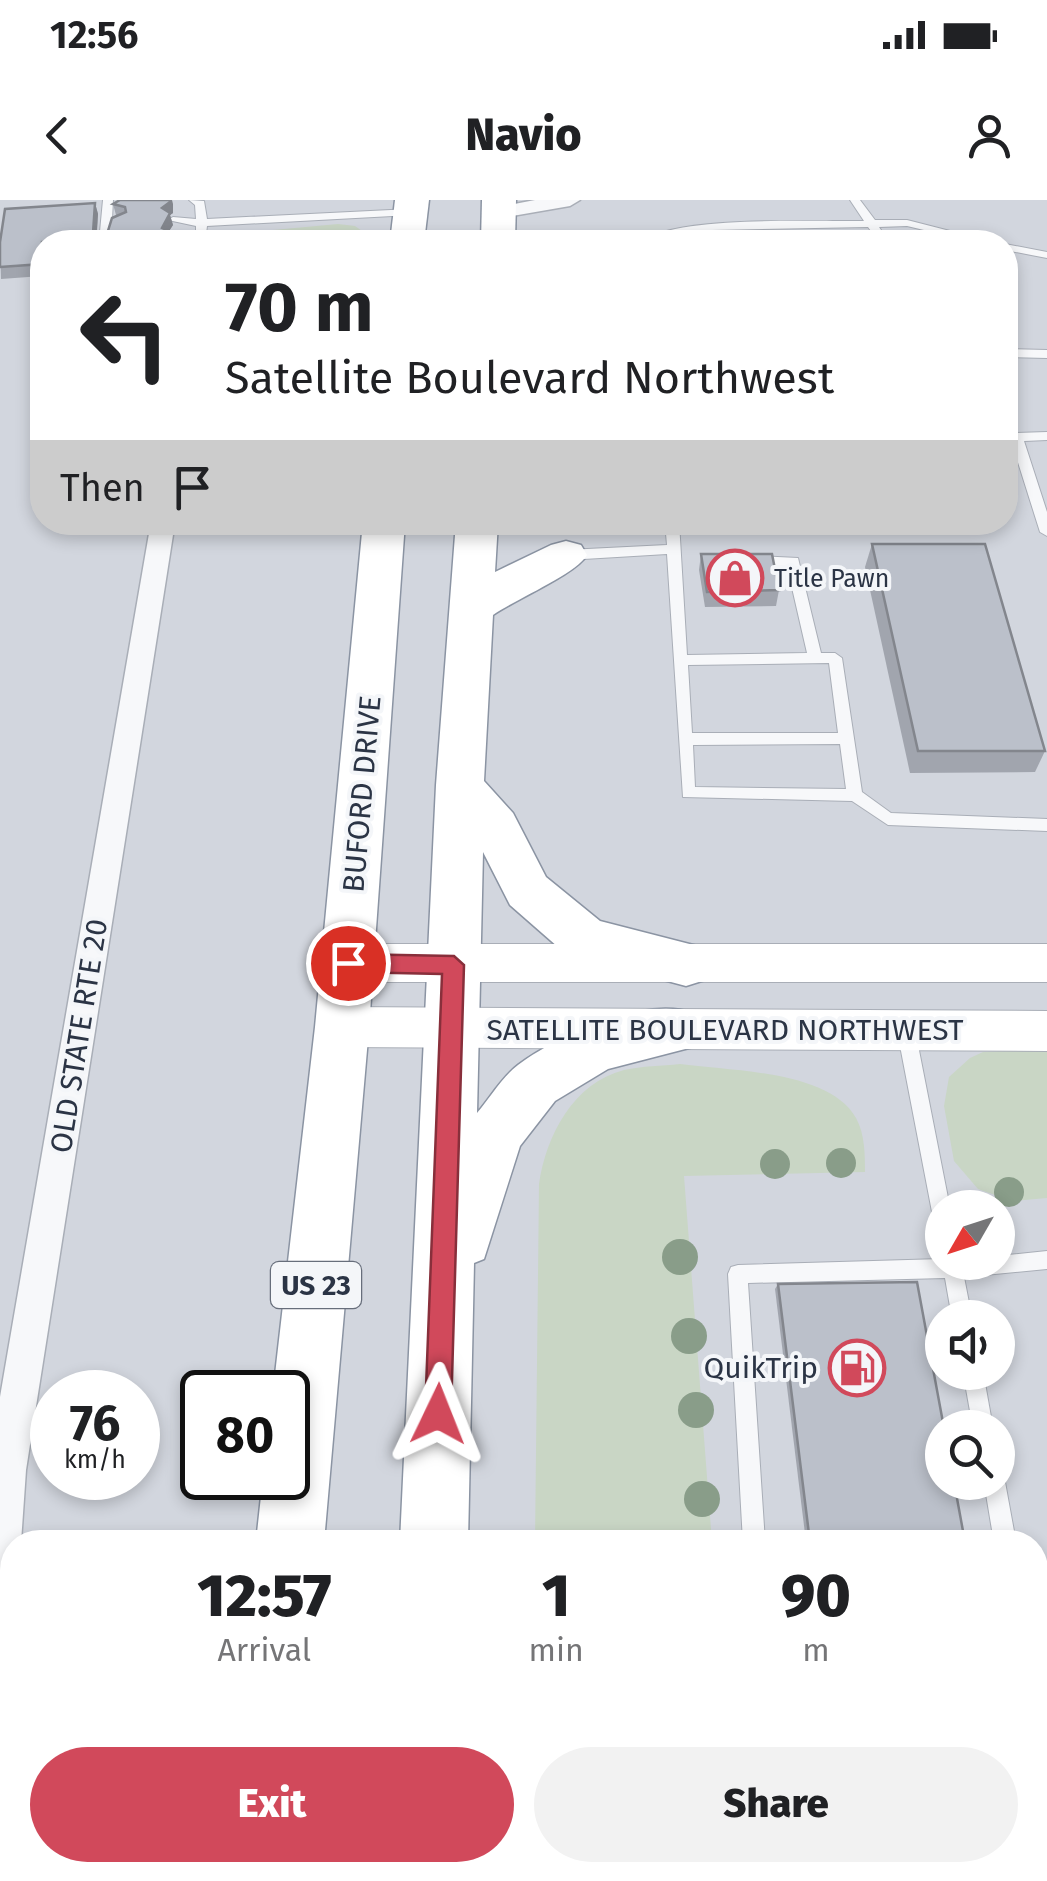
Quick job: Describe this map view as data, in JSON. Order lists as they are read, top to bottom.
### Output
{
  "streets": {
    "highway": ["BUFORD DRIVE", "US 23"],
    "main road": ["SATELLITE BOULEVARD NORTHWEST"],
    "street": ["OLD STATE RTE 20"]
  },
  "crossings": [
    ["BUFORD DRIVE", "SATELLITE BOULEVARD NORTHWEST"]
  ],
  "places": {
    "shop": ["Title Pawn"],
    "fuel station": ["QuikTrip"]
  },
  "north": "bottom left",
  "page": {
    "status": "12:56",
    "header": "Navio",
    "turn": ["70 m", "Satellite Boulevard Northwest"],
    "then": "Then",
    "speed": "76 km/h",
    "limit": "80",
    "eta": [
      "12:57",
      "Arrival",
      "1",
      "min",
      "90",
      "m"
    ],
    "buttons": ["Exit", "Share"]
  }
}
